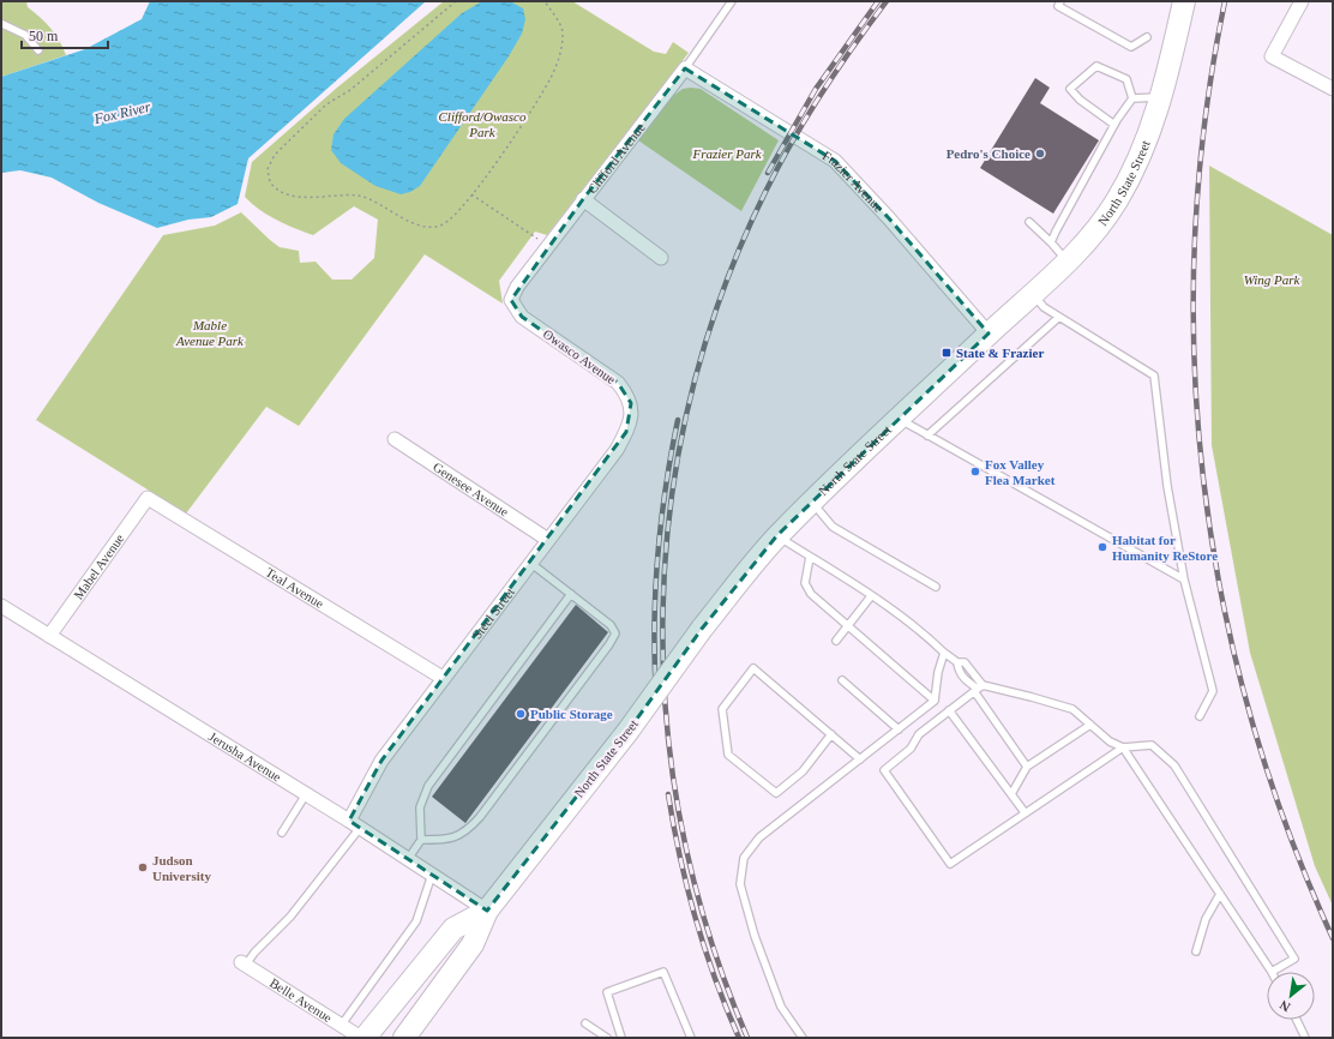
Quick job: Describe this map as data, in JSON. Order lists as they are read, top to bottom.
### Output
{
  "streets": {
    "main road": ["North State Street"],
    "street": [
      "Clifford Avenue",
      "Frazier Avenue",
      "Owasco Avenue",
      "Genesee Avenue",
      "Mabel Avenue",
      "Teal Avenue",
      "Steel Street",
      "Jerusha Avenue",
      "Belle Avenue"
    ]
  },
  "crossings": [
    ["Clifford Avenue", "Frazier Avenue"],
    ["Clifford Avenue", "Owasco Avenue"],
    ["Frazier Avenue", "North State Street"],
    ["North State Street", "Jerusha Avenue"],
    ["Owasco Avenue", "Steel Street"],
    ["Genesee Avenue", "Steel Street"],
    ["Mabel Avenue", "Teal Avenue"],
    ["Mabel Avenue", "Jerusha Avenue"],
    ["Teal Avenue", "Steel Street"],
    ["Steel Street", "Jerusha Avenue"]
  ],
  "water": ["Fox River"],
  "parks": [
    "Clifford/Owasco Park",
    "Frazier Park",
    "Wing Park",
    "Mable Avenue Park"
  ],
  "places": {
    "other": [
      "Pedro's Choice",
      "Fox Valley Flea Market",
      "Habitat for Humanity ReStore",
      "Public Storage",
      "Judson University"
    ],
    "transit": ["State & Frazier"]
  },
  "scale_bar": "50 m",
  "north": "bottom left"
}
